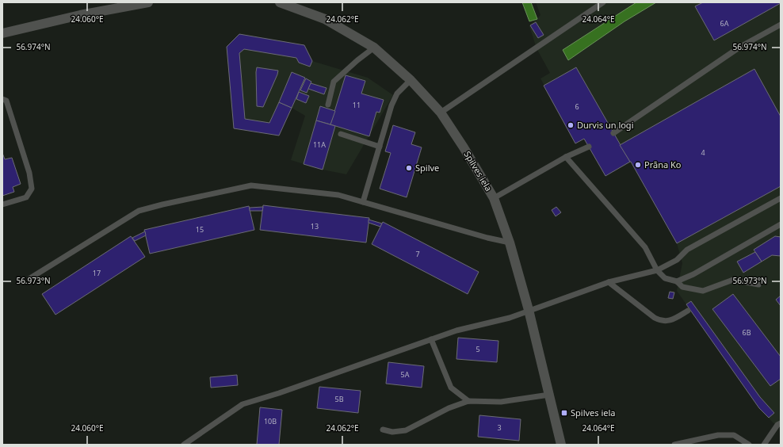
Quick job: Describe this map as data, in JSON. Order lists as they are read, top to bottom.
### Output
{
  "streets": {
    "street": ["Spilves iela"]
  },
  "places": {
    "other": ["Durvis un logi", "Prāna Ko", "Spilve"],
    "transit": ["Spilves iela"]
  },
  "house_numbers": [
    "6A",
    "11",
    "6",
    "11A",
    "4",
    "13",
    "15",
    "7",
    "17",
    "6B",
    "5",
    "5A",
    "5B",
    "10B",
    "3"
  ],
  "coordinates": [
    "24.060°E",
    "24.062°E",
    "24.064°E",
    "56.974°N",
    "56.973°N"
  ]
}
